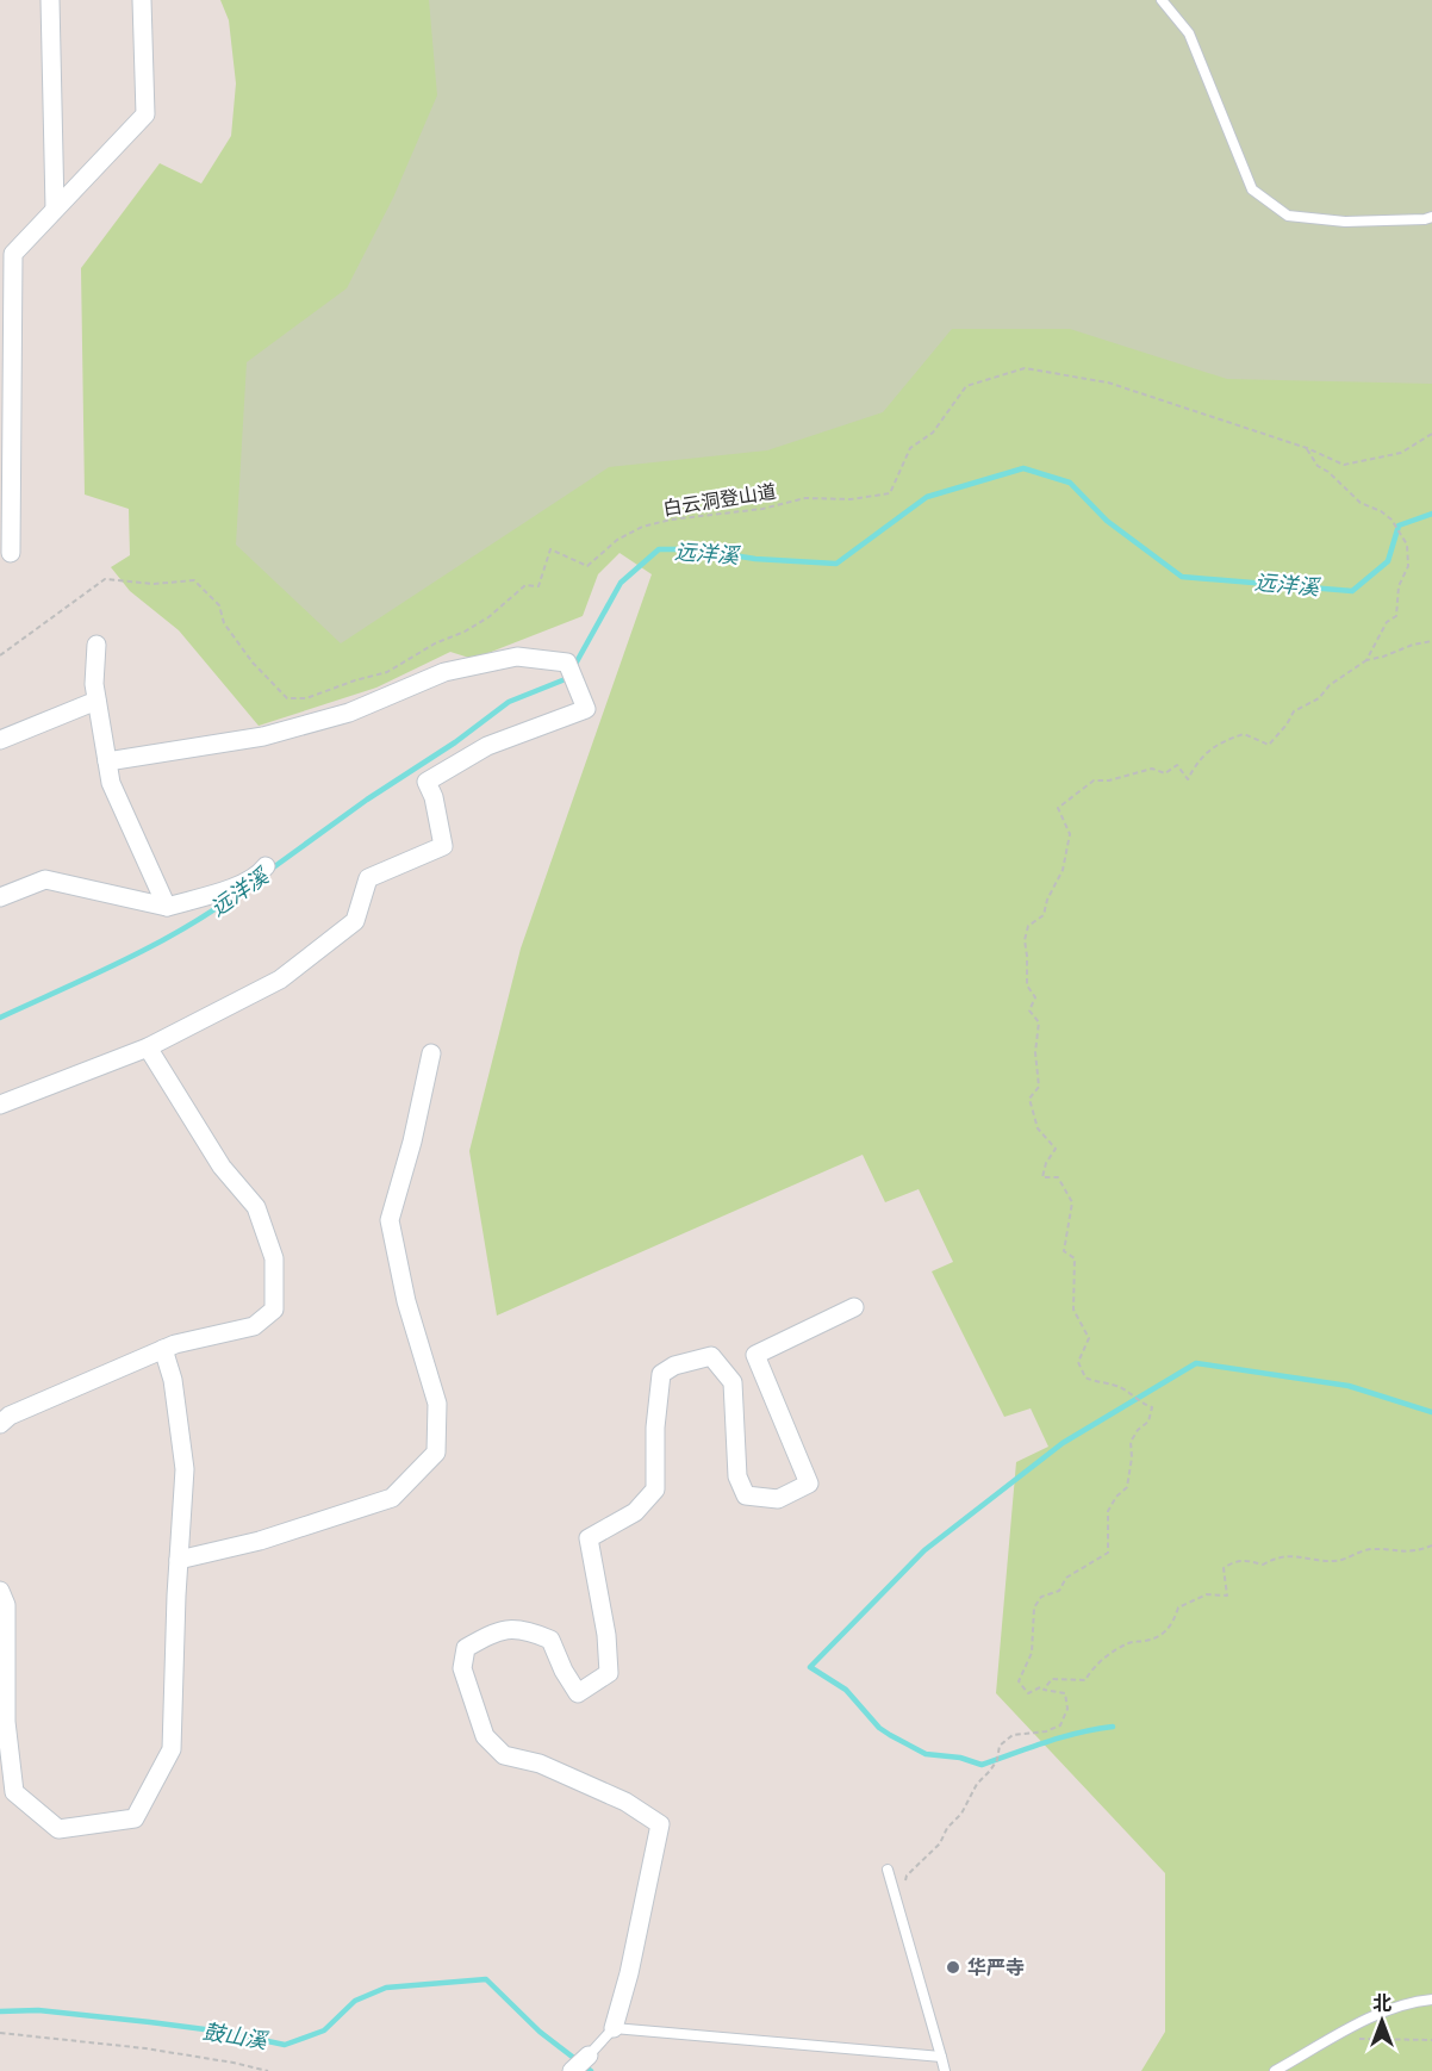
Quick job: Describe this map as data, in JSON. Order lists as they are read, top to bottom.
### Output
{
  "streets": {
    "path": ["白云洞登山道"]
  },
  "water": ["远洋溪", "鼓山溪"],
  "places": ["华严寺"],
  "north": "top"
}
